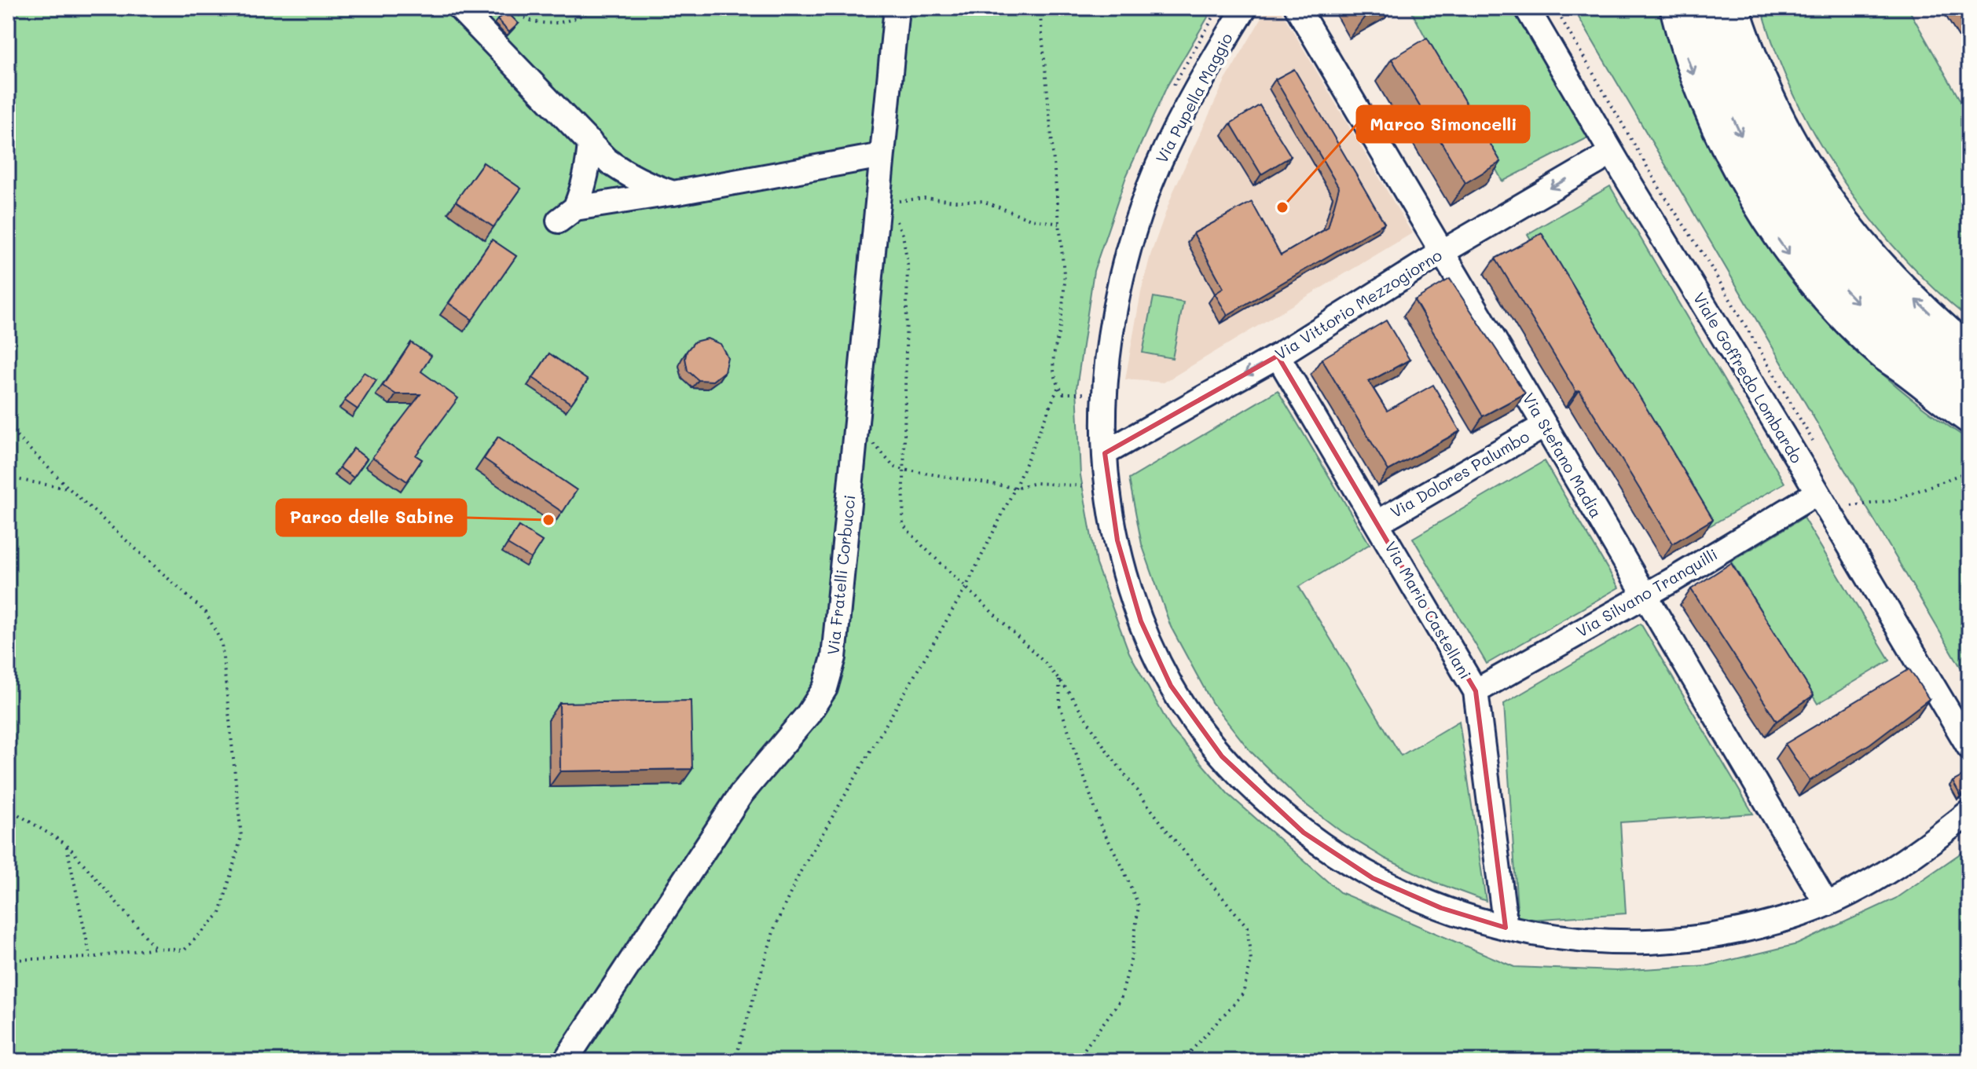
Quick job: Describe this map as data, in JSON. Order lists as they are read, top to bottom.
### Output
{
  "streets": {
    "street": [
      "Via Pupella Maggio",
      "Via Vittorio Mezzogiorno",
      "Viale Goffredo Lombardo",
      "Via Stefano Madia",
      "Via Dolores Palumbo",
      "Via Fratelli Corbucci",
      "Via Silvano Tranquilli",
      "Via Mario Castellani"
    ]
  },
  "crossings": [
    ["Via Pupella Maggio", "Via Vittorio Mezzogiorno"],
    ["Via Pupella Maggio", "Via Stefano Madia"],
    ["Via Pupella Maggio", "Via Mario Castellani"],
    ["Via Vittorio Mezzogiorno", "Viale Goffredo Lombardo"],
    ["Via Vittorio Mezzogiorno", "Via Stefano Madia"],
    ["Via Vittorio Mezzogiorno", "Via Mario Castellani"],
    ["Viale Goffredo Lombardo", "Via Silvano Tranquilli"],
    ["Via Stefano Madia", "Via Dolores Palumbo"],
    ["Via Stefano Madia", "Via Silvano Tranquilli"],
    ["Via Dolores Palumbo", "Via Mario Castellani"],
    ["Via Silvano Tranquilli", "Via Mario Castellani"]
  ],
  "one_way": ["Via Vittorio Mezzogiorno"],
  "places": ["Marco Simoncelli", "Parco delle Sabine"]
}
